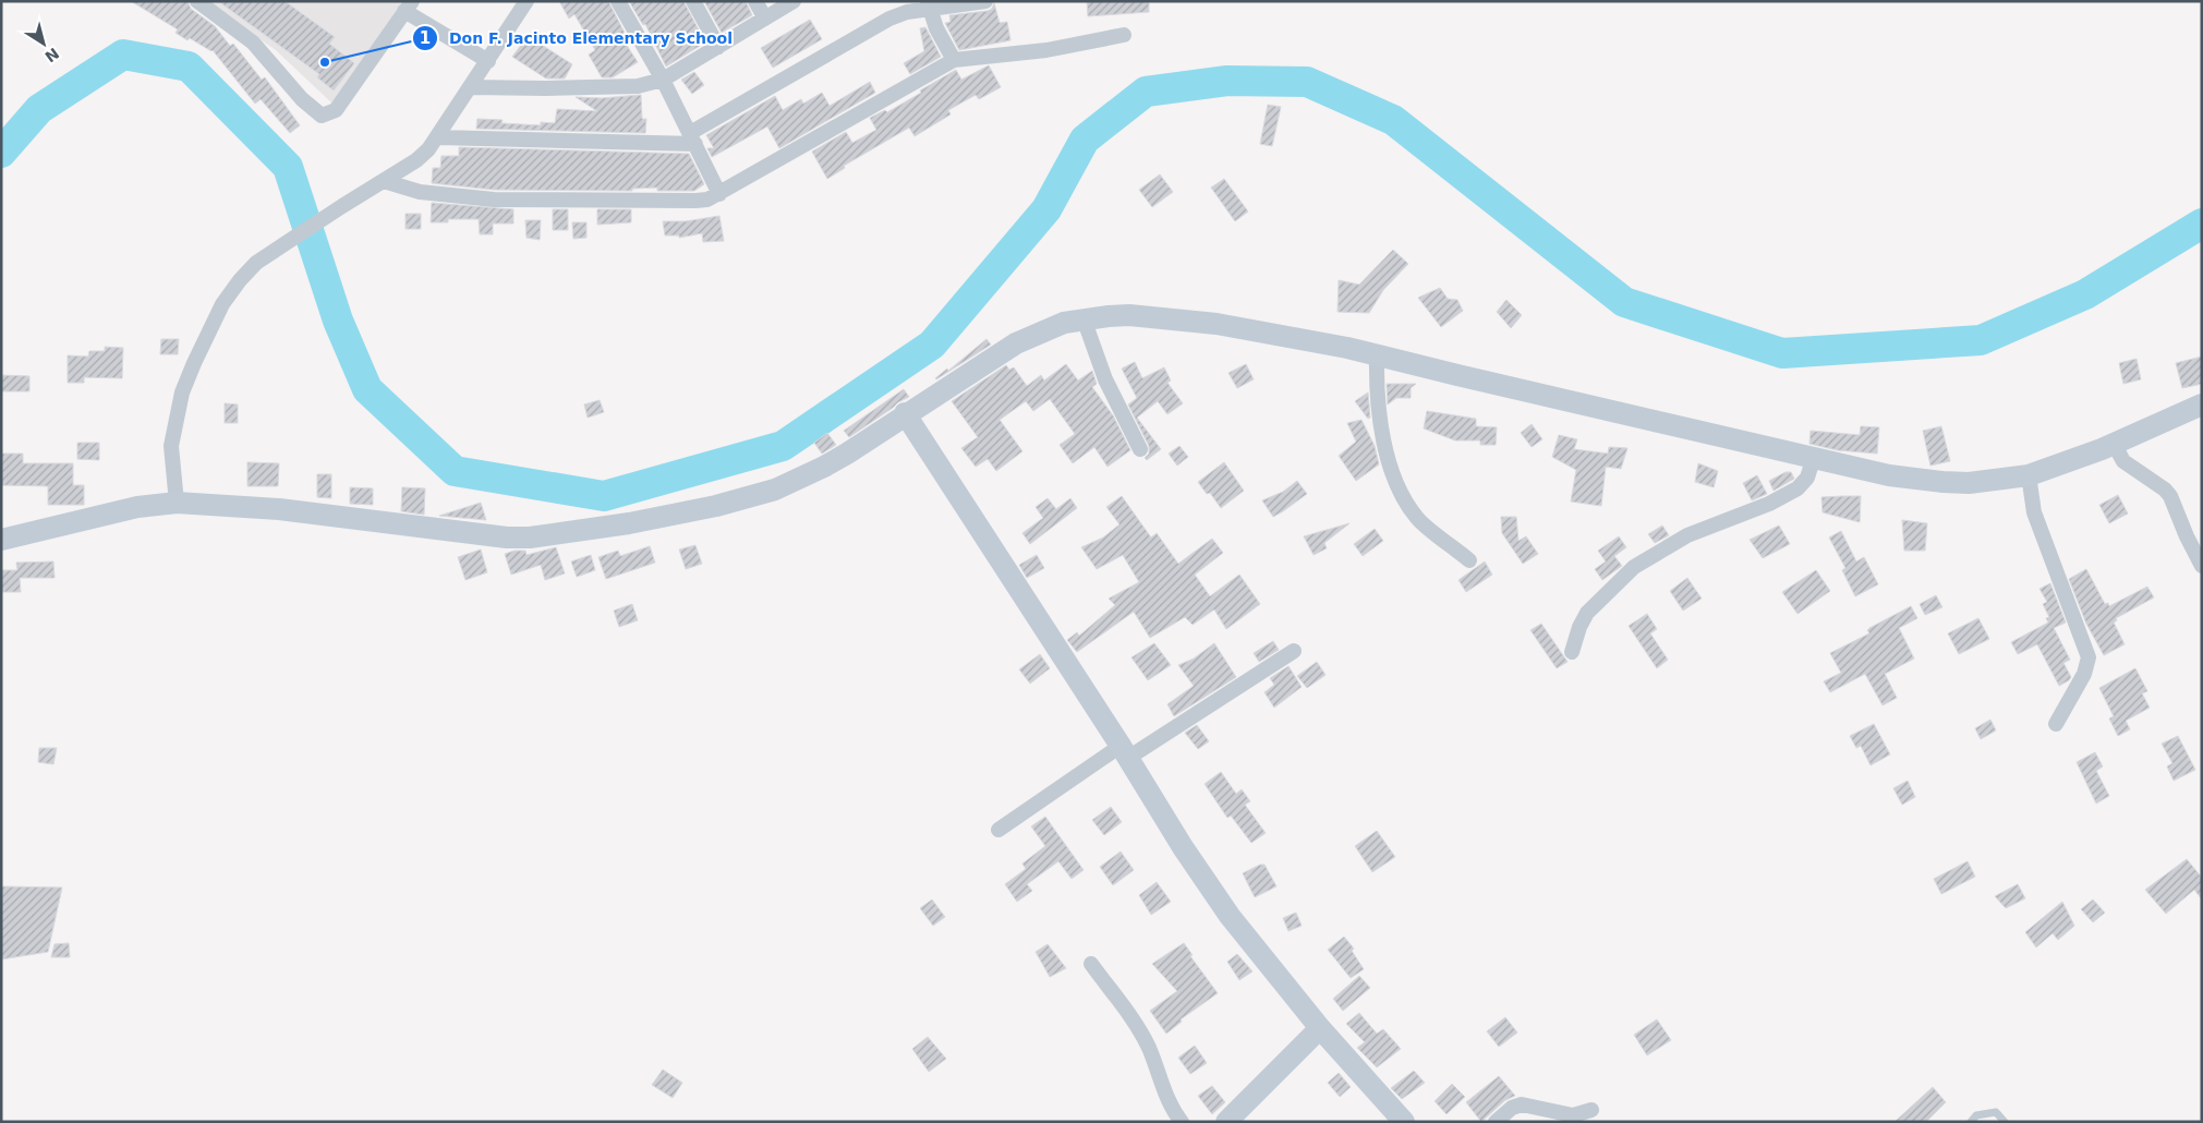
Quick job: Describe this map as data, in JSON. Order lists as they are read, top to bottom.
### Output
{
  "places": ["Don F. Jacinto Elementary School"],
  "north": "bottom right"
}
